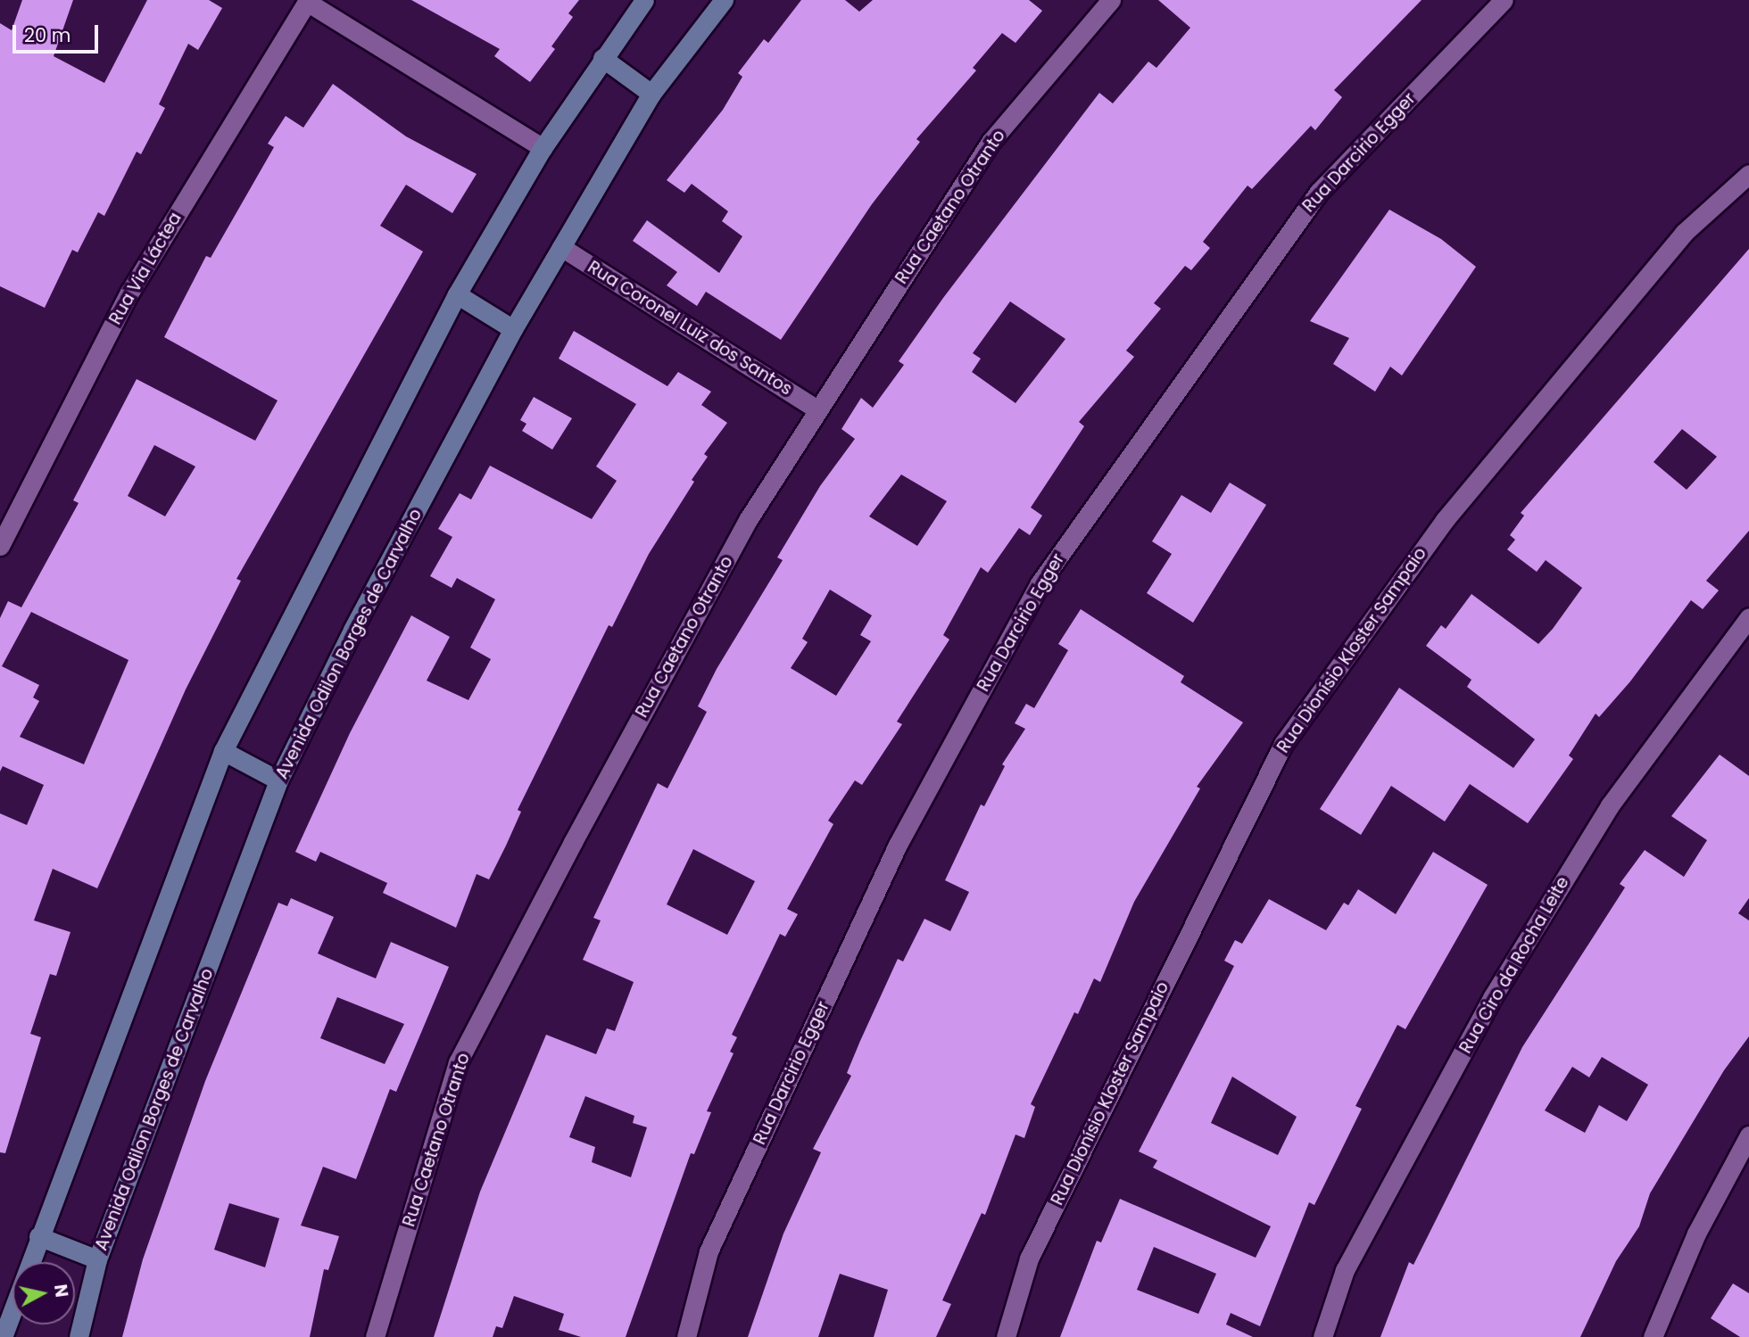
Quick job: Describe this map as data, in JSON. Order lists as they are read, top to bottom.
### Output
{
  "streets": {
    "street": [
      "Rua Darcirio Egger",
      "Rua Caetano Otranto",
      "Rua Via Láctea",
      "Rua Coronel Luiz dos Santos",
      "Avenida Odilon Borges de Carvalho",
      "Rua Dionísio Kloster Sampaio",
      "Rua Ciro da Rocha Leite"
    ]
  },
  "crossings": [
    ["Rua Caetano Otranto", "Rua Coronel Luiz dos Santos"],
    ["Rua Coronel Luiz dos Santos", "Avenida Odilon Borges de Carvalho"]
  ],
  "scale_bar": "20 m",
  "north": "right"
}
